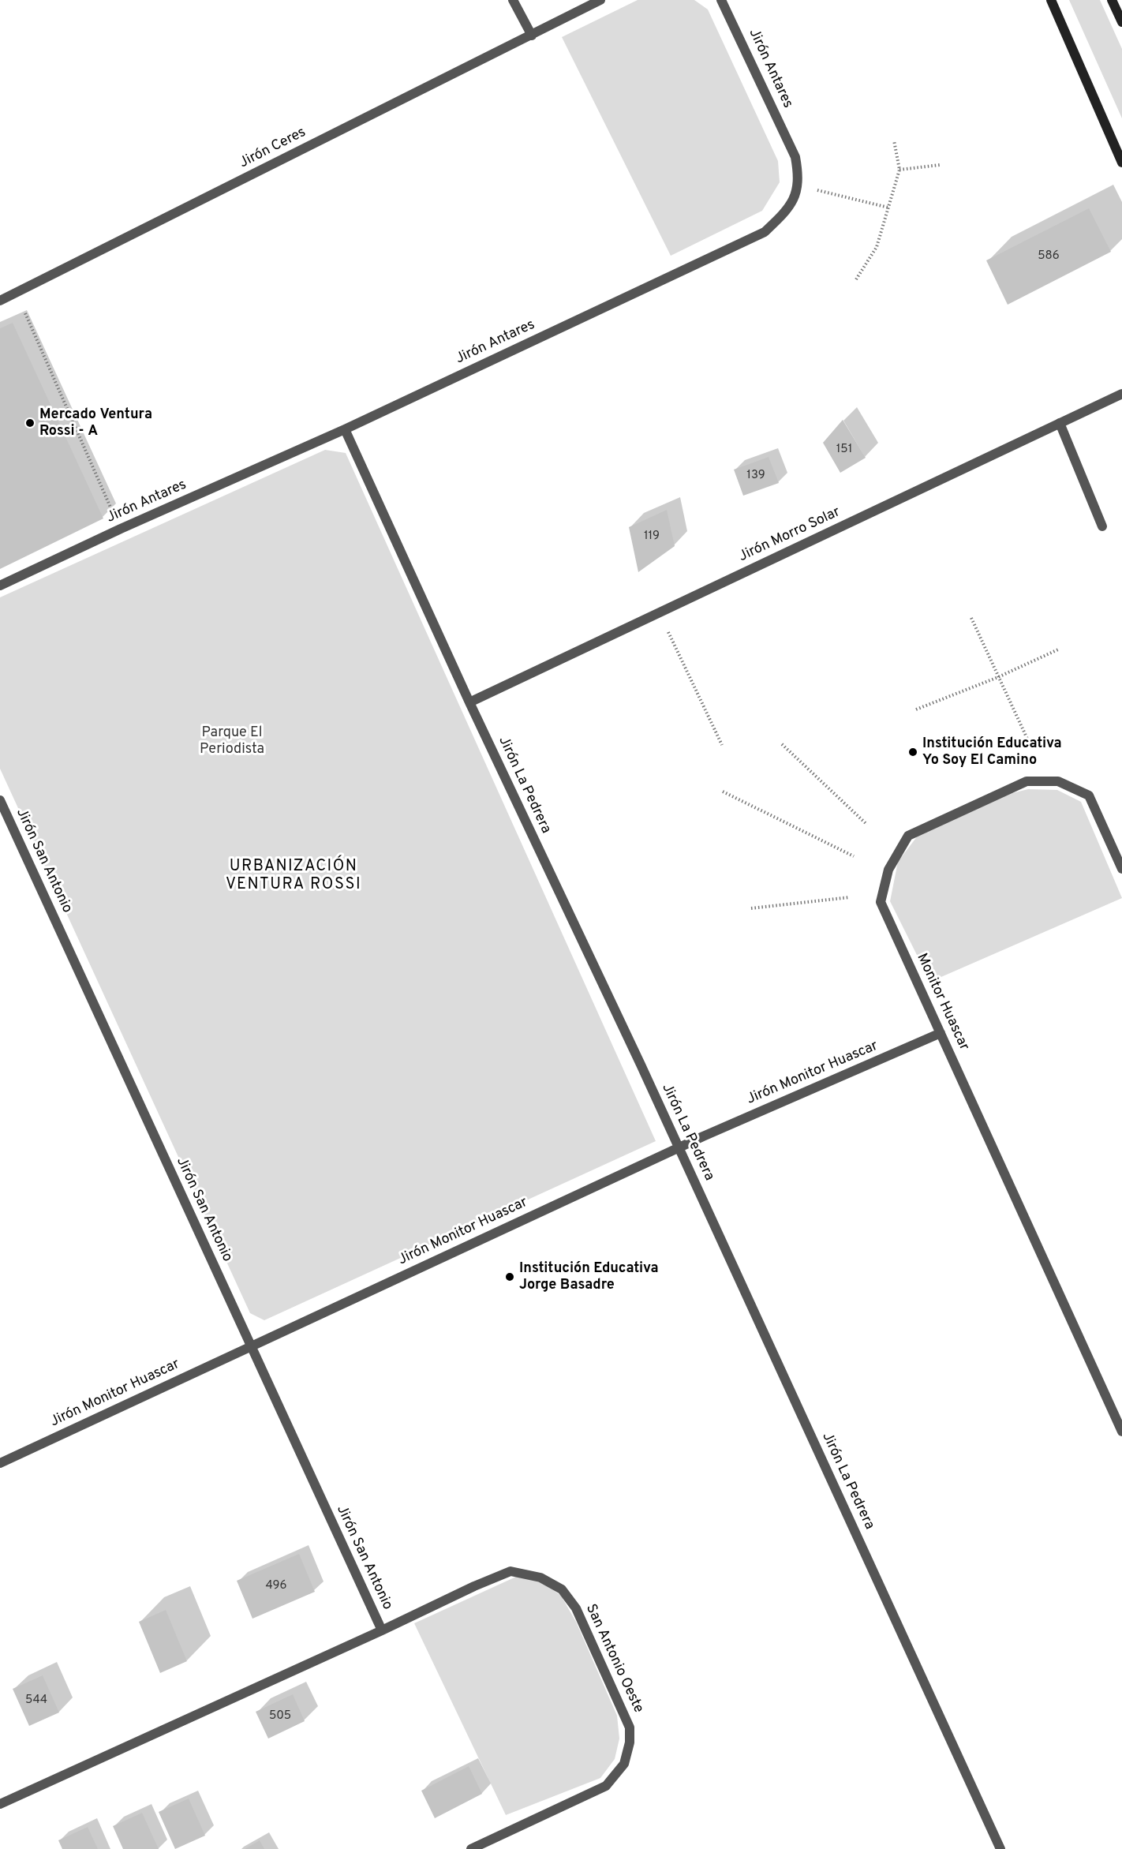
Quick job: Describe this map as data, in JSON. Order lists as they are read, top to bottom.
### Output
{
  "streets": {
    "street": [
      "Jirón Antares",
      "Jirón Ceres",
      "Jirón Morro Solar",
      "Jirón La Pedrera",
      "Jirón San Antonio",
      "Monitor Huascar",
      "Jirón Monitor Huascar",
      "San Antonio Oeste"
    ]
  },
  "crossings": [
    ["Jirón Antares", "Jirón La Pedrera"],
    ["Jirón Morro Solar", "Jirón La Pedrera"],
    ["Jirón La Pedrera", "Jirón Monitor Huascar"],
    ["Jirón San Antonio", "Jirón Monitor Huascar"],
    ["Jirón San Antonio", "San Antonio Oeste"],
    ["Monitor Huascar", "Jirón Monitor Huascar"]
  ],
  "districts": ["URBANIZACIÓN VENTURA ROSSI"],
  "parks": ["Parque El Periodista"],
  "places": ["Mercado Ventura Rossi - A", "Institución Educativa Yo Soy El Camino", "Institución Educativa Jorge Basadre"],
  "house_numbers": [
    "586",
    "151",
    "139",
    "119",
    "496",
    "544",
    "505"
  ]
}
